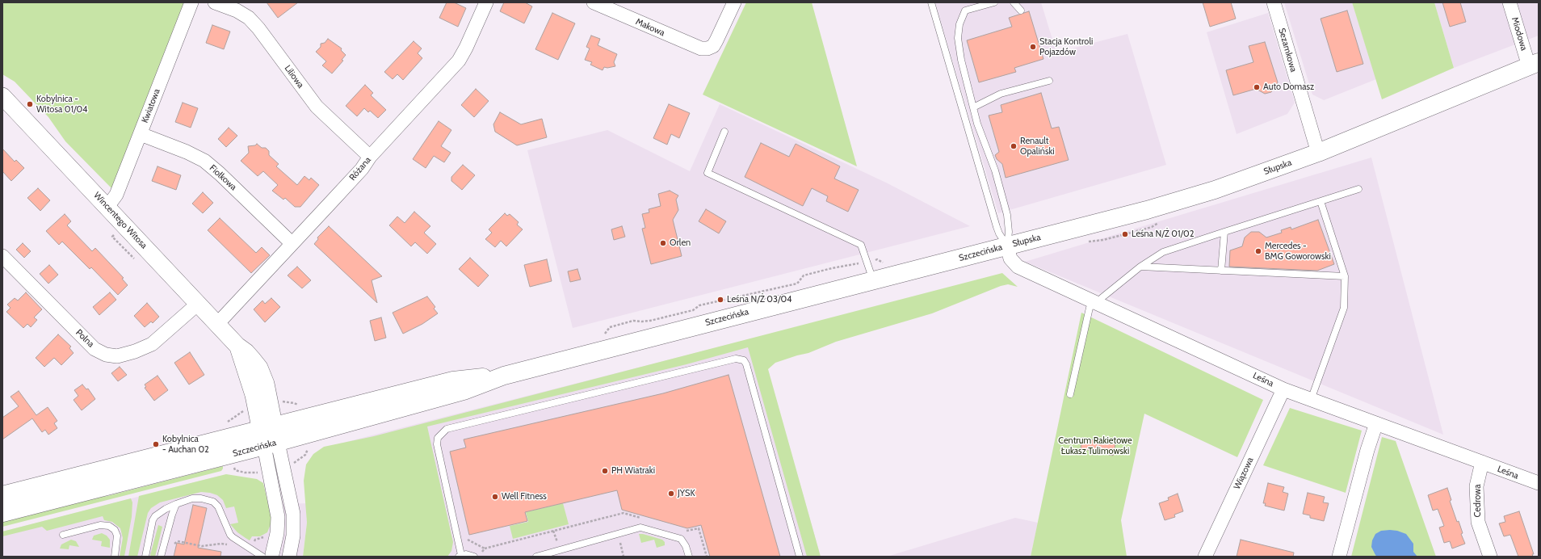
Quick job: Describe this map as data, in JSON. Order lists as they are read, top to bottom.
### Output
{
  "streets": {
    "main road": ["Słupska", "Szczecińska"],
    "street": [
      "Makowa",
      "Miodowa",
      "Sezamkowa",
      "Liliowa",
      "Kwiatowa",
      "Różana",
      "Fiołkowa",
      "Wincentego Witosa",
      "Polna",
      "Leśna",
      "Wiązowa",
      "Cedrowa"
    ]
  },
  "crossings": [
    ["Miodowa", "Słupska"],
    ["Sezamkowa", "Słupska"],
    ["Liliowa", "Różana"],
    ["Kwiatowa", "Fiołkowa"],
    ["Kwiatowa", "Wincentego Witosa"],
    ["Słupska", "Szczecińska"],
    ["Słupska", "Leśna"],
    ["Różana", "Fiołkowa"],
    ["Różana", "Wincentego Witosa"],
    ["Wincentego Witosa", "Szczecińska"],
    ["Wincentego Witosa", "Polna"],
    ["Szczecińska", "Leśna"],
    ["Leśna", "Wiązowa"],
    ["Leśna", "Cedrowa"]
  ],
  "parks": ["Centrum Rakietowe Łukasz Tulimowski"],
  "places": [
    "Stacja Kontroli Pojazdów",
    "Auto Domasz",
    "Kobylnica - Witosa 01/04",
    "Renault Opaliński",
    "Leśna N/Ż 01/02",
    "Orlen",
    "Mercedes - BMG Goworowski",
    "Leśna N/Ż 03/04",
    "Kobylnica - Auchan 02",
    "PH Wiatraki",
    "JYSK",
    "Well Fitness"
  ]
}
